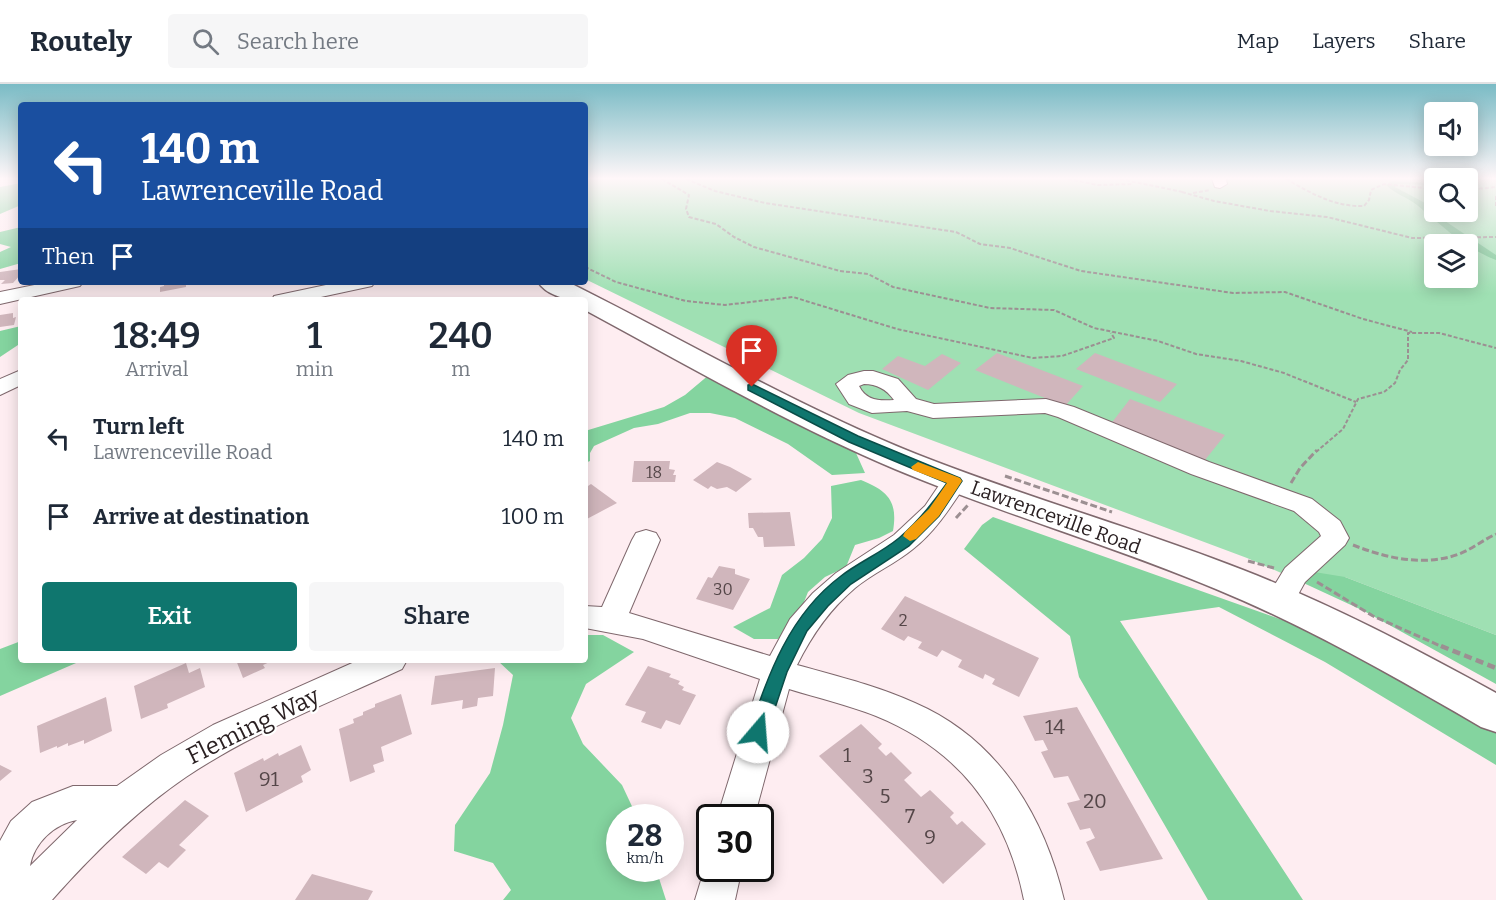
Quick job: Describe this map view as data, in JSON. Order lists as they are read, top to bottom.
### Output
{
  "streets": {
    "highway": ["Lawrenceville Road"],
    "street": ["Fleming Way"]
  },
  "house_numbers": [
    "18",
    "30",
    "2",
    "14",
    "1",
    "3",
    "91",
    "5",
    "20",
    "7",
    "9"
  ],
  "page": {
    "header": "Routely",
    "search": "Search here",
    "nav": ["Map", "Layers", "Share"],
    "turn": ["140 m", "Lawrenceville Road"],
    "then": "Then",
    "eta": [
      "18:49",
      "Arrival",
      "1",
      "min",
      "240",
      "m"
    ],
    "list": [
      {
        "name": "Turn left",
        "note": "Lawrenceville Road",
        "value": "140 m"
      },
      {
        "name": "Arrive at destination",
        "value": "100 m"
      }
    ],
    "buttons": ["Exit", "Share"],
    "speed": "28 km/h",
    "limit": "30"
  }
}
